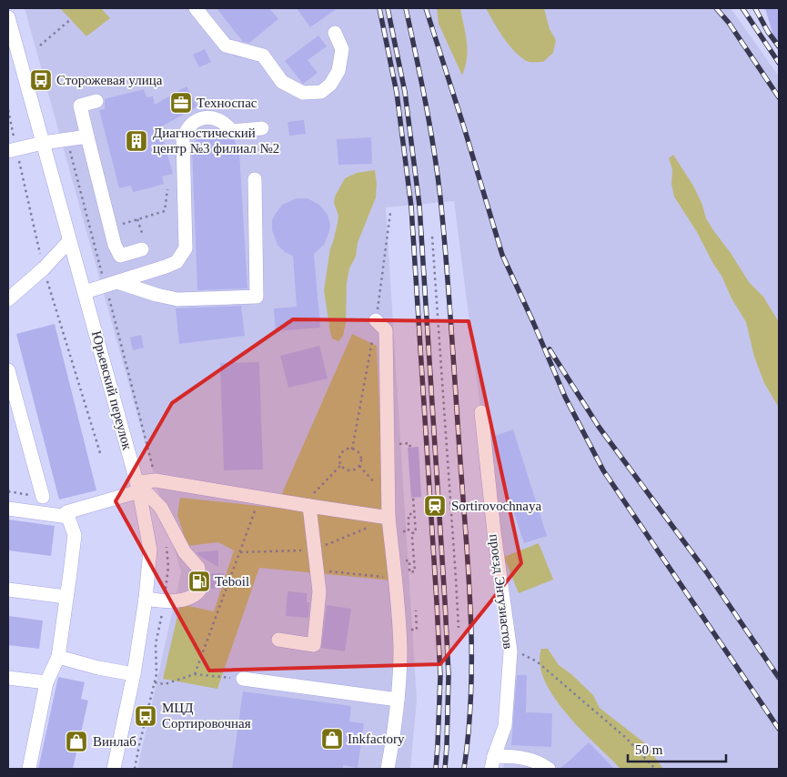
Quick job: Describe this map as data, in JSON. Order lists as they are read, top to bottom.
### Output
{
  "streets": {
    "street": ["Юрьевский переулок", "проезд Энтузиастов"]
  },
  "places": {
    "bus stop": ["Сторожевая улица", "МЦД Сортировочная"],
    "office": ["Техноспас"],
    "building": ["Диагностический центр №3 филиал №2"],
    "station": ["Sortirovochnaya"],
    "fuel station": ["Teboil"],
    "shop": ["Inkfactory", "Винлаб"]
  },
  "scale_bar": "50 m"
}
